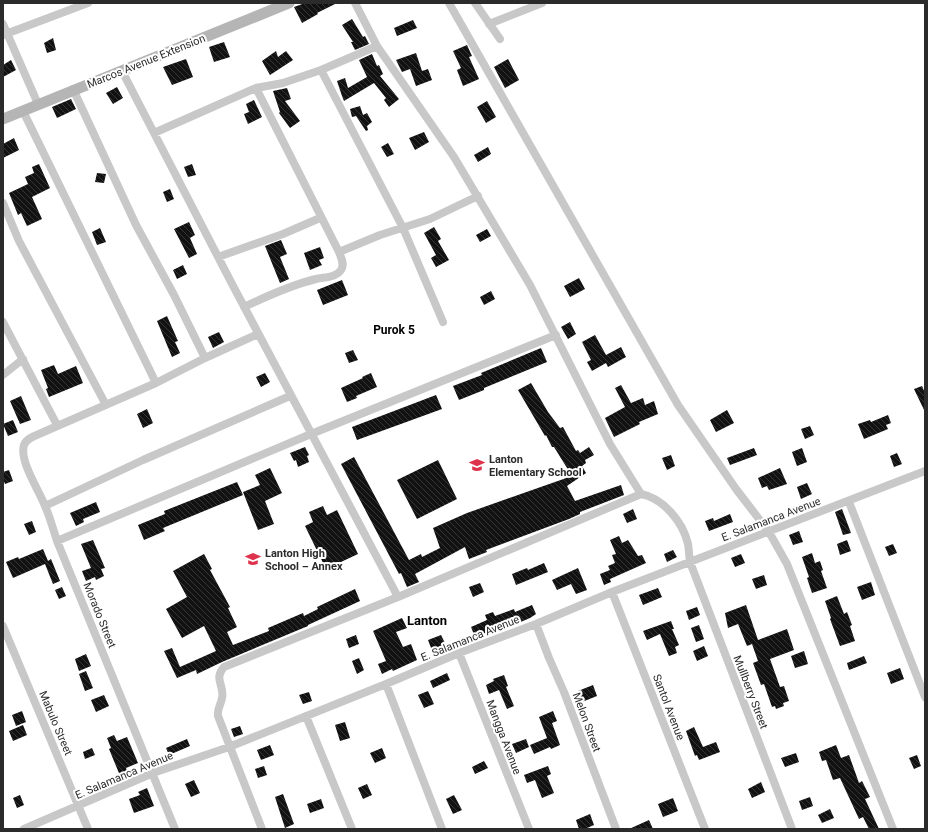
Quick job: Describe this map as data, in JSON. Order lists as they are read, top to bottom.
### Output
{
  "streets": {
    "street": [
      "Marcos Avenue Extension",
      "E. Salamanca Avenue",
      "Morado Street",
      "Mullberry Street",
      "Santol Avenue",
      "Melon Street",
      "Mabulo Street",
      "Mangga Avenue"
    ]
  },
  "crossings": [
    ["E. Salamanca Avenue", "Morado Street"],
    ["E. Salamanca Avenue", "Mullberry Street"],
    ["E. Salamanca Avenue", "Santol Avenue"],
    ["E. Salamanca Avenue", "Melon Street"],
    ["E. Salamanca Avenue", "Mabulo Street"],
    ["E. Salamanca Avenue", "Mangga Avenue"]
  ],
  "districts": ["Purok 5", "Lanton"],
  "places": {
    "school or university": ["Lanton Elementary School", "Lanton High School – Annex"]
  }
}
